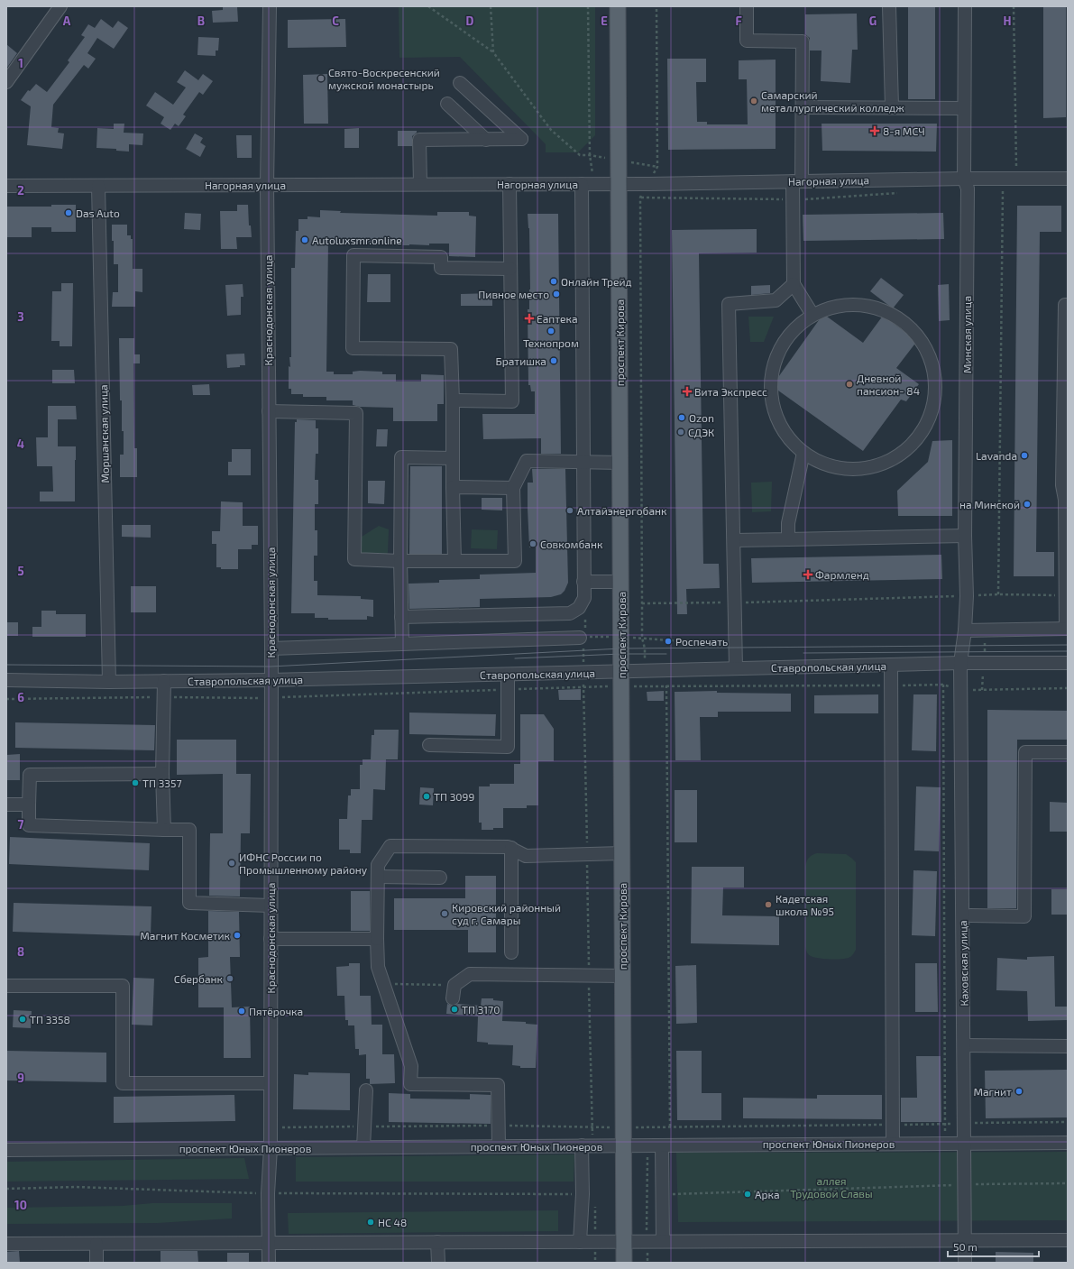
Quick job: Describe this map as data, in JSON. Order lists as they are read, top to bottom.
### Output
{
  "streets": {
    "main road": ["проспект Кирова"],
    "street": [
      "Нагорная улица",
      "Краснодонская улица",
      "Минская улица",
      "Моршанская улица",
      "Ставропольская улица",
      "Каховская улица",
      "проспект Юных Пионеров"
    ]
  },
  "crossings": [
    ["Нагорная улица", "Краснодонская улица"],
    ["Нагорная улица", "Минская улица"],
    ["Нагорная улица", "проспект Кирова"],
    ["Нагорная улица", "Моршанская улица"],
    ["Краснодонская улица", "Ставропольская улица"],
    ["Краснодонская улица", "проспект Юных Пионеров"],
    ["Минская улица", "Ставропольская улица"],
    ["Минская улица", "Каховская улица"],
    ["проспект Кирова", "Ставропольская улица"],
    ["проспект Кирова", "проспект Юных Пионеров"],
    ["Моршанская улица", "Ставропольская улица"],
    ["Ставропольская улица", "Каховская улица"],
    ["Каховская улица", "проспект Юных Пионеров"]
  ],
  "parks": ["аллея Трудовой Славы"],
  "places": {
    "other": [
      "Свято-Воскресенский мужской монастырь",
      "Самарский металлургический колледж",
      "Das Auto",
      "Autoluxsmr.online",
      "Онлайн Трейд",
      "Пивное место",
      "Технопром",
      "Братишка",
      "Дневной пансион- 84",
      "Ozon",
      "СДЭК",
      "Lavanda",
      "на Минской",
      "Алтайэнергобанк",
      "Совкомбанк",
      "Роспечать",
      "ТП 3357",
      "ТП 3099",
      "ИФНС России по Промышленному району",
      "Кадетская школа №95",
      "Кировский районный суд г. Самары",
      "Магнит Косметик",
      "Сбербанк",
      "ТП 3170",
      "Пятёрочка",
      "ТП 3358",
      "Магнит",
      "Арка",
      "НС 48"
    ],
    "health": [
      "8-я МСЧ",
      "Еаптека",
      "Вита Экспресс",
      "Фармленд"
    ]
  },
  "scale_bar": "50 m",
  "grid": {
    "columns": [
      "A",
      "B",
      "C",
      "D",
      "E",
      "F",
      "G",
      "H"
    ],
    "rows": [
      "1",
      "2",
      "3",
      "4",
      "5",
      "6",
      "7",
      "8",
      "9",
      "10"
    ]
  }
}
